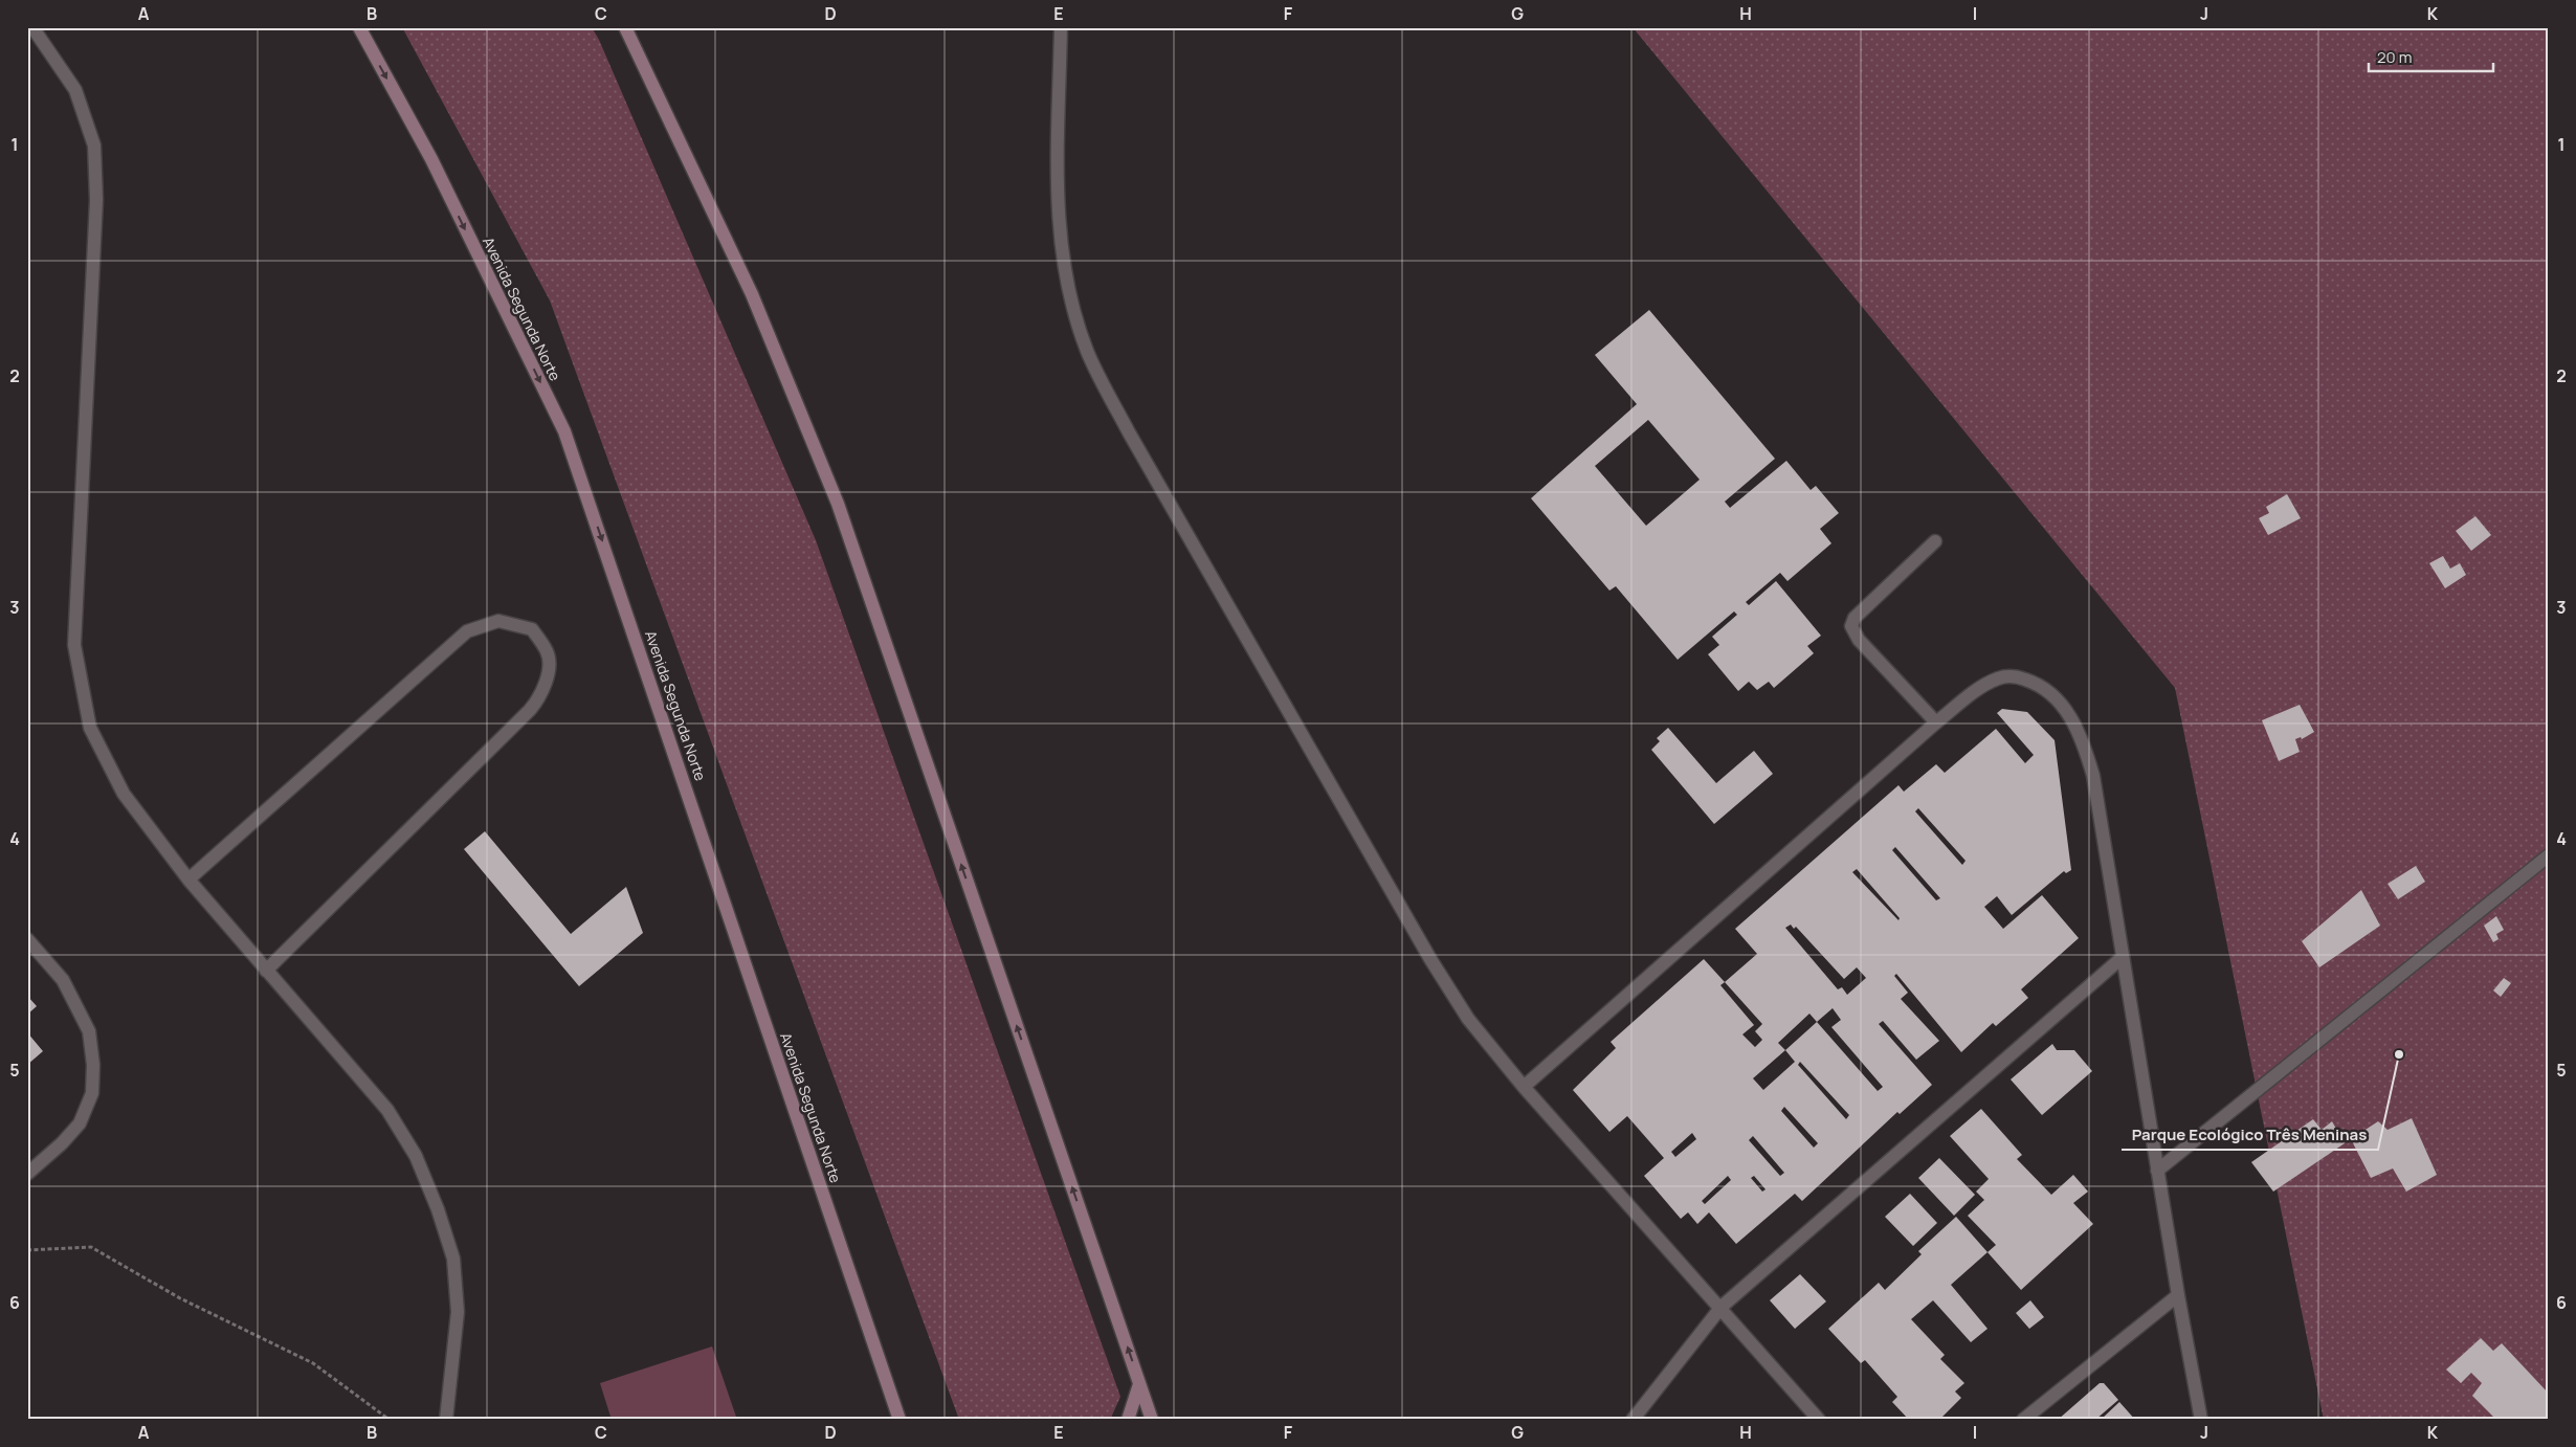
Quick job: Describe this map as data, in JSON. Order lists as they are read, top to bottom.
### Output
{
  "streets": {
    "main road": ["Avenida Segunda Norte"]
  },
  "one_way": ["Avenida Segunda Norte"],
  "places": ["Parque Ecológico Três Meninas"],
  "scale_bar": "20 m",
  "grid": {
    "columns": [
      "A",
      "B",
      "C",
      "D",
      "E",
      "F",
      "G",
      "H",
      "I",
      "J",
      "K"
    ],
    "rows": [
      "1",
      "2",
      "3",
      "4",
      "5",
      "6"
    ]
  }
}
